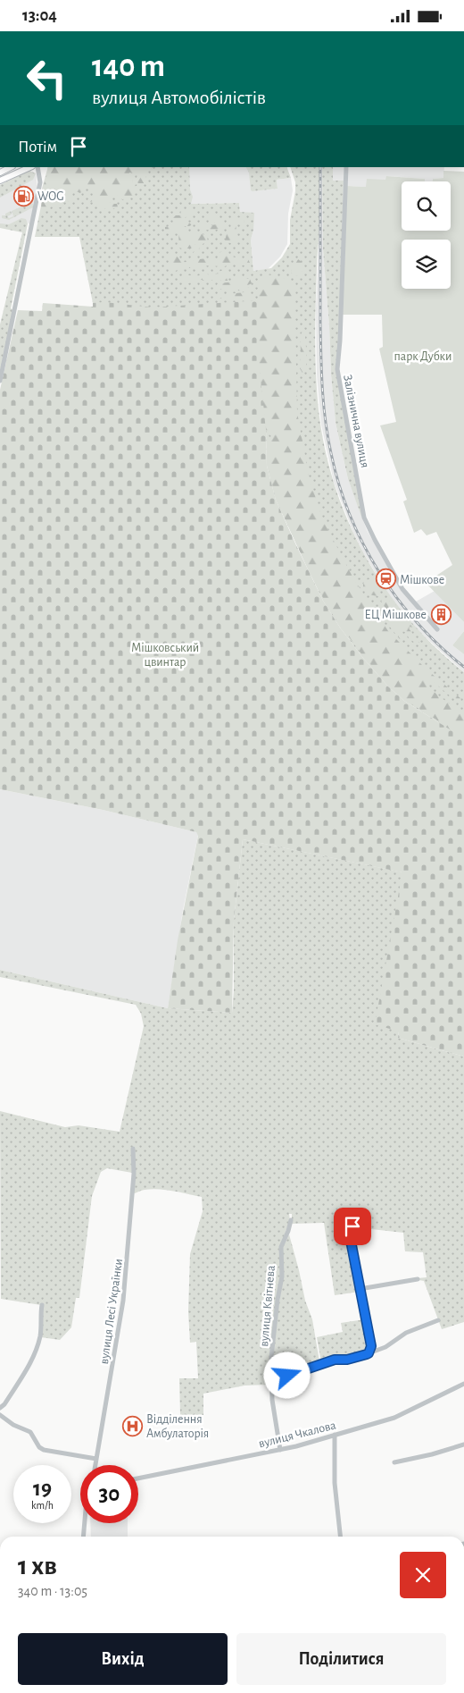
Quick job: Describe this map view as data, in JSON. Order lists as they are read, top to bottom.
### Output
{
  "streets": {
    "street": [
      "Залізнична вулиця",
      "вулиця Квітнева",
      "вулиця Лесі Українки",
      "вулиця Чкалова"
    ]
  },
  "crossings": [
    ["вулиця Квітнева", "вулиця Чкалова"]
  ],
  "parks": ["парк Дубки", "Мішковський цвинтар"],
  "places": {
    "fuel station": ["WOG"],
    "station": ["Мішкове"],
    "building": ["ЕЦ Мішкове"],
    "hospital": ["Відділення Амбулаторія"]
  },
  "page": {
    "status": "13:04",
    "turn": ["140 m", "вулиця Автомобілістів"],
    "then": "Потім",
    "speed": "19 km/h",
    "limit": "30",
    "heading": ["1 хв", "340 m · 13:05"],
    "buttons": ["Вихід", "Поділитися"]
  }
}
